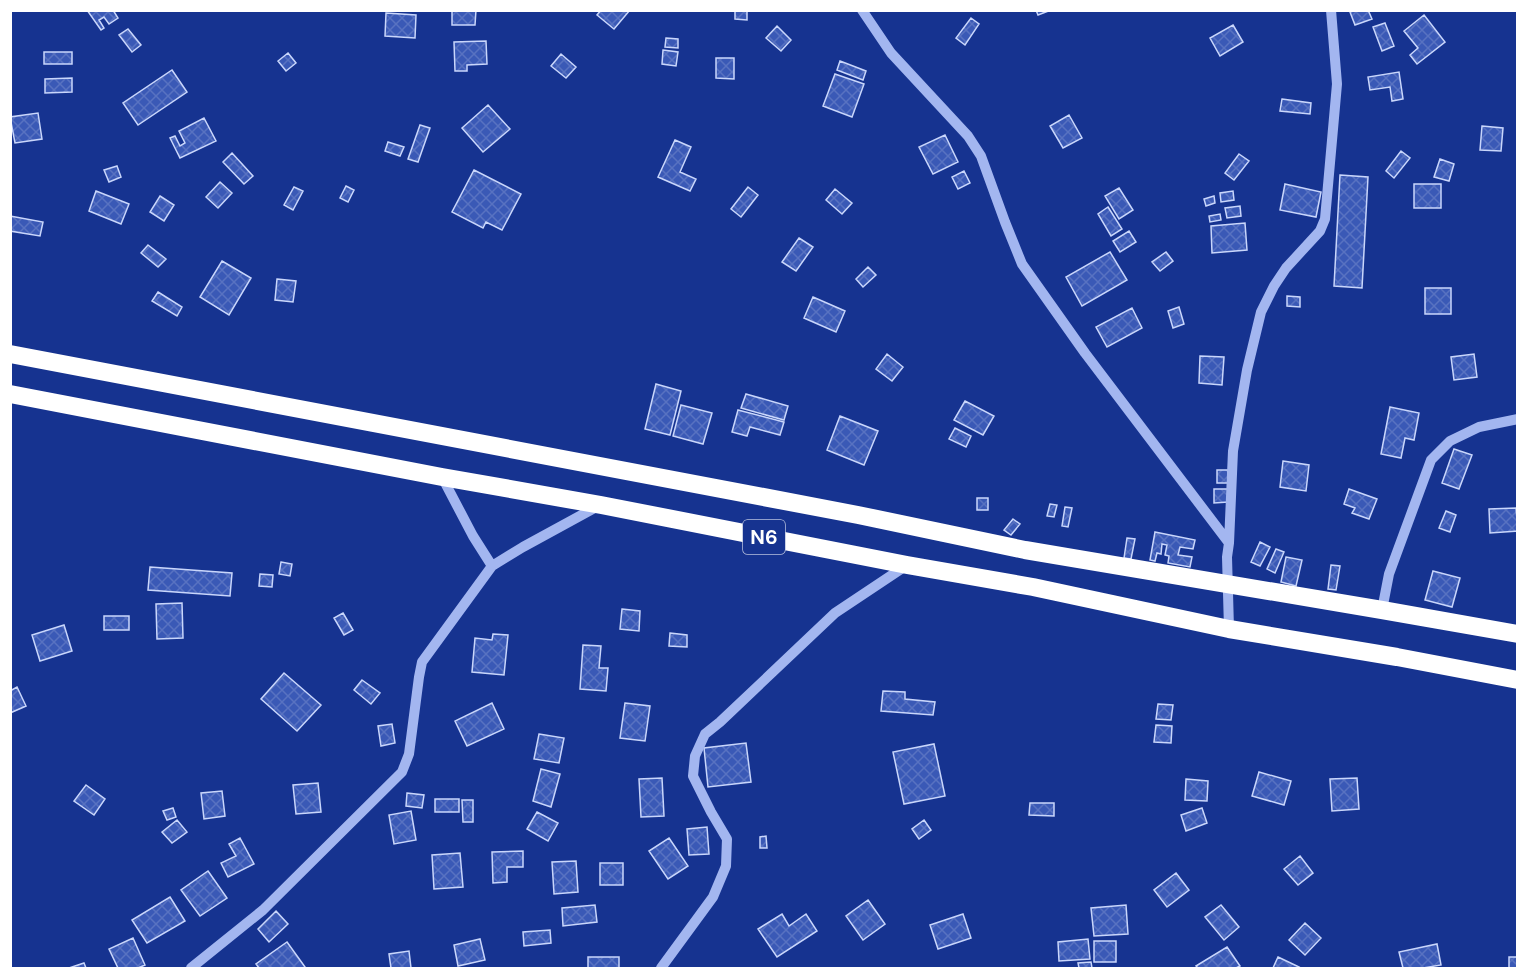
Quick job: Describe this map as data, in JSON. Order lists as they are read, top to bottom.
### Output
{
  "streets": {
    "highway": ["N6"]
  }
}
